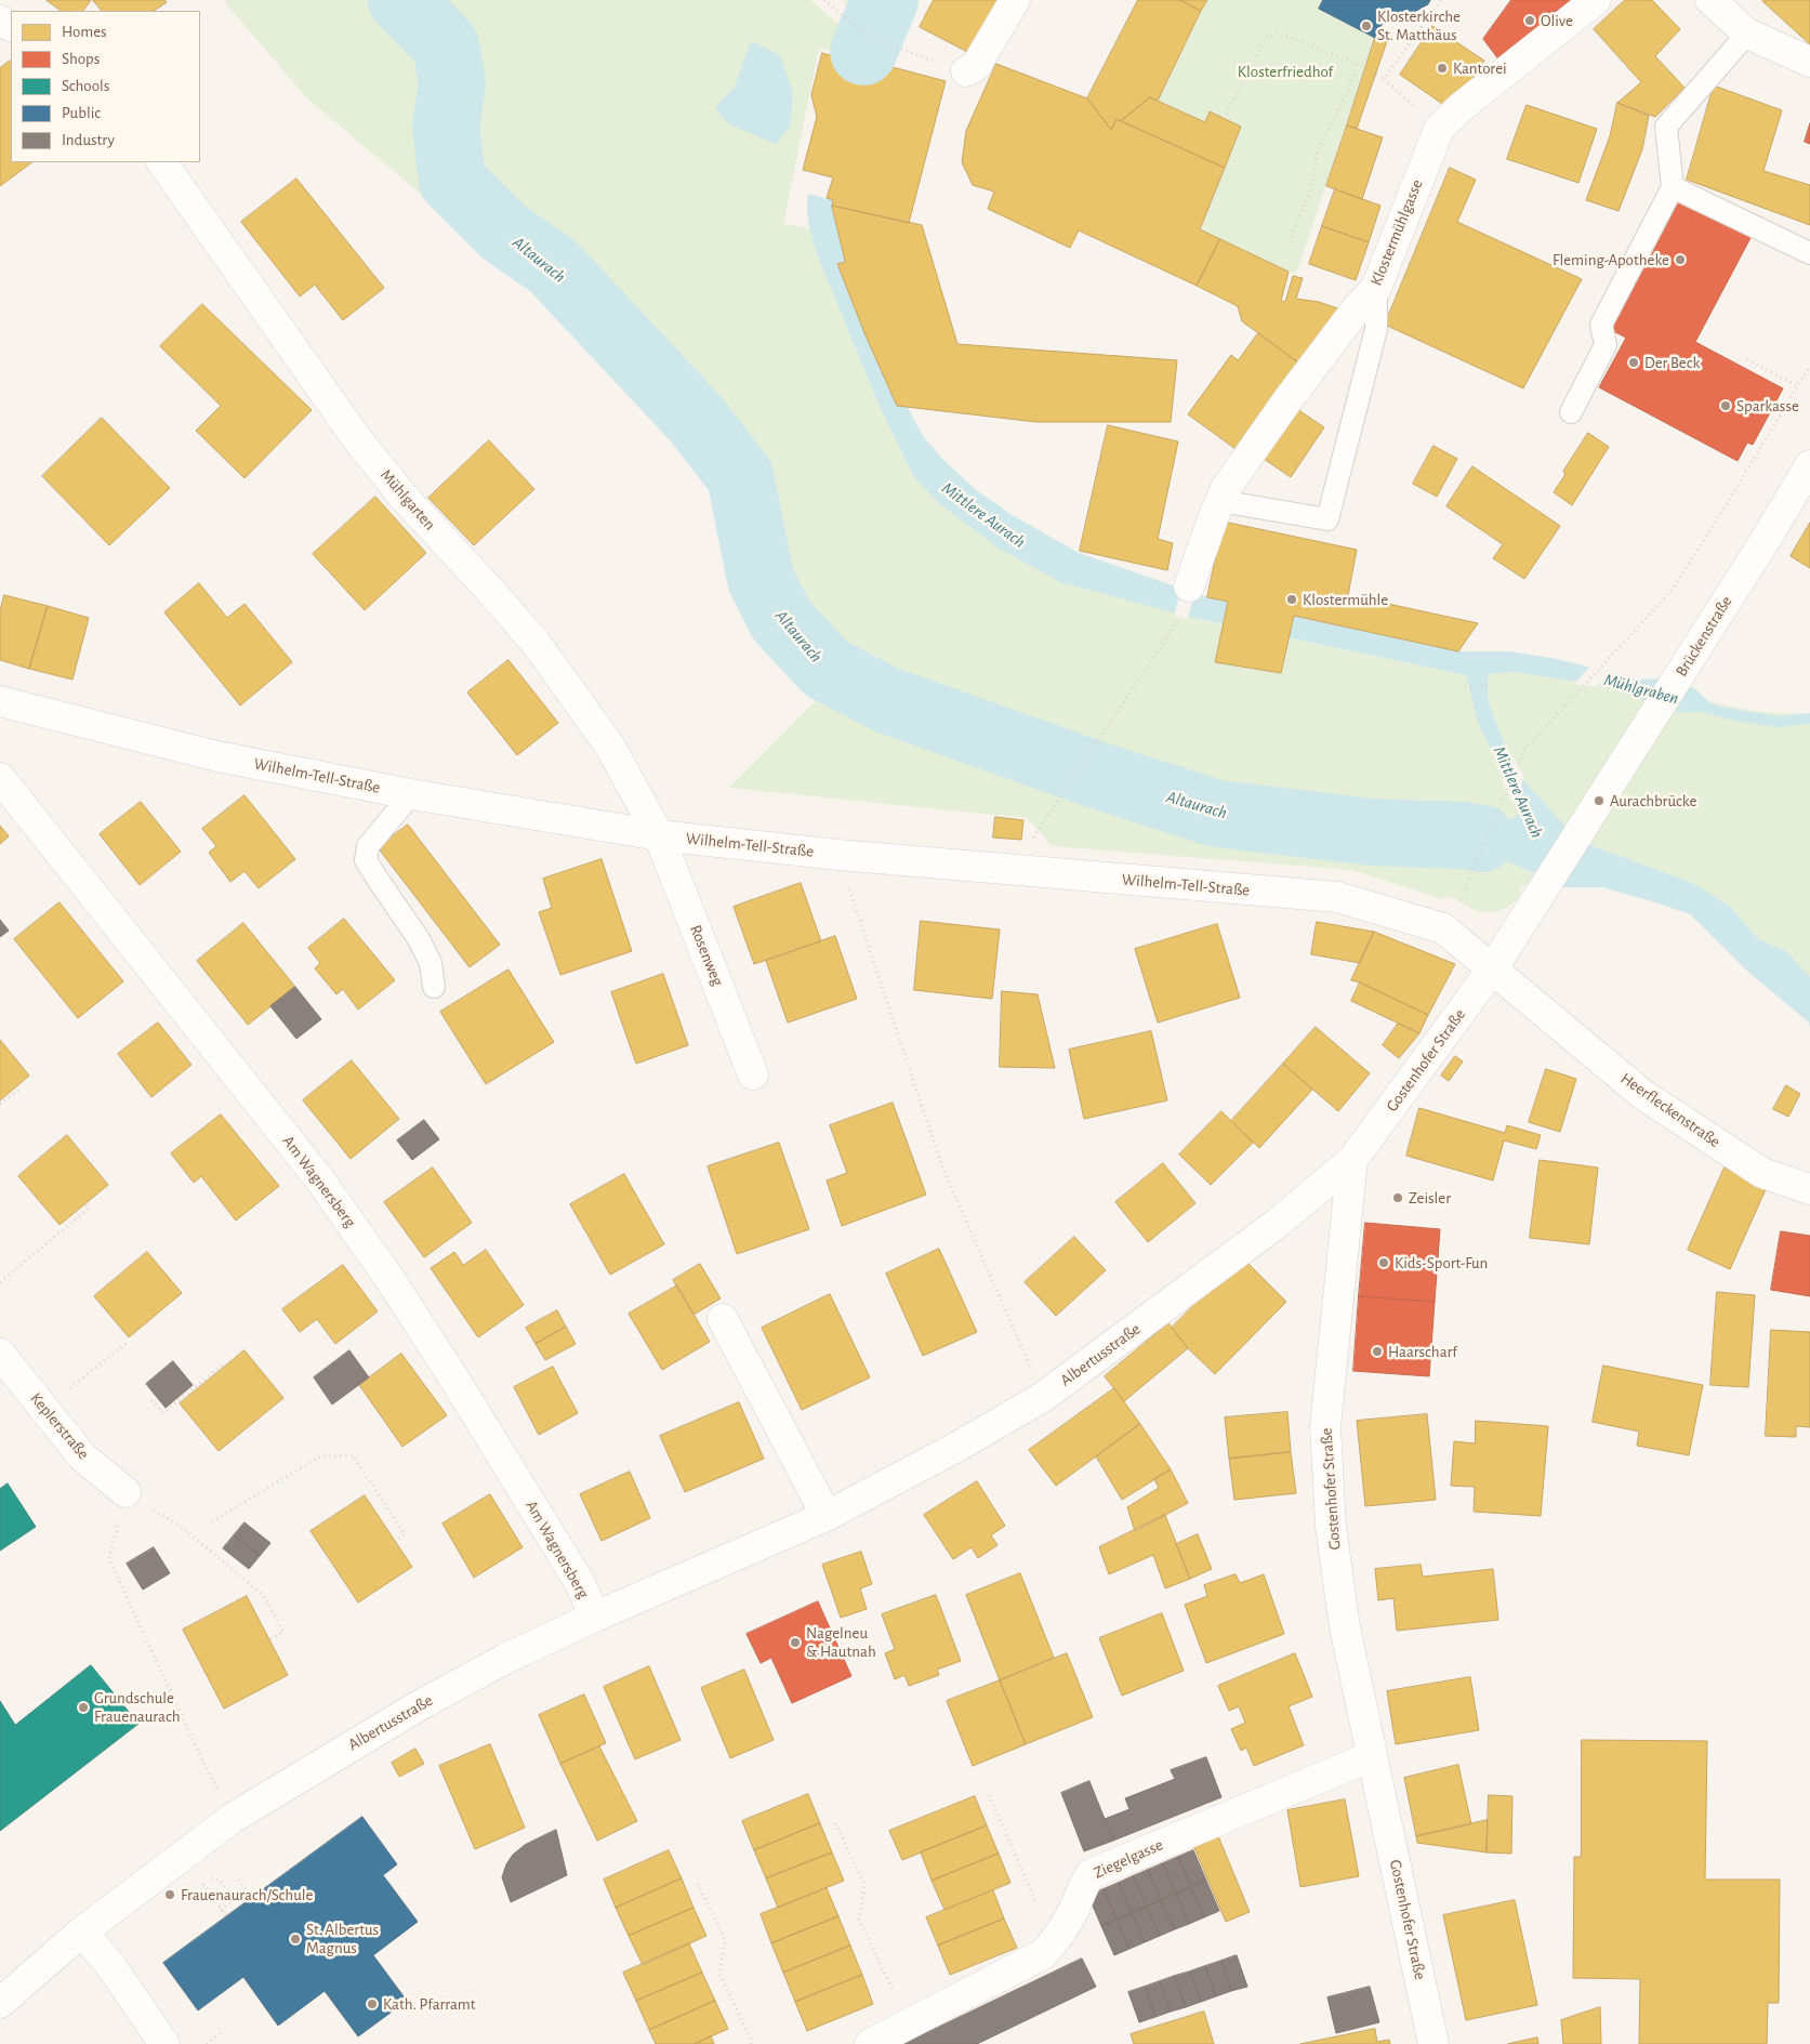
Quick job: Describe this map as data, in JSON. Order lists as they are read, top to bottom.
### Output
{
  "streets": {
    "street": [
      "Klostermühlgasse",
      "Mühlgarten",
      "Brückenstraße",
      "Wilhelm-Tell-Straße",
      "Rosenweg",
      "Gostenhofer Straße",
      "Heerfleckenstraße",
      "Am Wagnersberg",
      "Albertusstraße",
      "Keplerstraße",
      "Ziegelgasse"
    ]
  },
  "crossings": [
    ["Mühlgarten", "Wilhelm-Tell-Straße"],
    ["Mühlgarten", "Rosenweg"],
    ["Brückenstraße", "Wilhelm-Tell-Straße"],
    ["Brückenstraße", "Gostenhofer Straße"],
    ["Brückenstraße", "Heerfleckenstraße"],
    ["Wilhelm-Tell-Straße", "Rosenweg"],
    ["Wilhelm-Tell-Straße", "Gostenhofer Straße"],
    ["Wilhelm-Tell-Straße", "Heerfleckenstraße"],
    ["Gostenhofer Straße", "Heerfleckenstraße"],
    ["Gostenhofer Straße", "Albertusstraße"],
    ["Gostenhofer Straße", "Ziegelgasse"],
    ["Am Wagnersberg", "Albertusstraße"]
  ],
  "water": ["Altaurach", "Mittlere Aurach", "Mühlgraben"],
  "parks": ["Klosterfriedhof"],
  "places": [
    "Olive",
    "Klosterkirche St. Matthäus",
    "Kantorei",
    "Fleming-Apotheke",
    "Der Beck",
    "Sparkasse",
    "Klostermühle",
    "Aurachbrücke",
    "Zeisler",
    "Kids-Sport-Fun",
    "Haarscharf",
    "Nagelneu & Hautnah",
    "Grundschule Frauenaurach",
    "Frauenaurach/Schule",
    "St. Albertus Magnus",
    "Kath. Pfarramt"
  ],
  "legend": [
    "Homes",
    "Shops",
    "Schools",
    "Public",
    "Industry"
  ]
}
